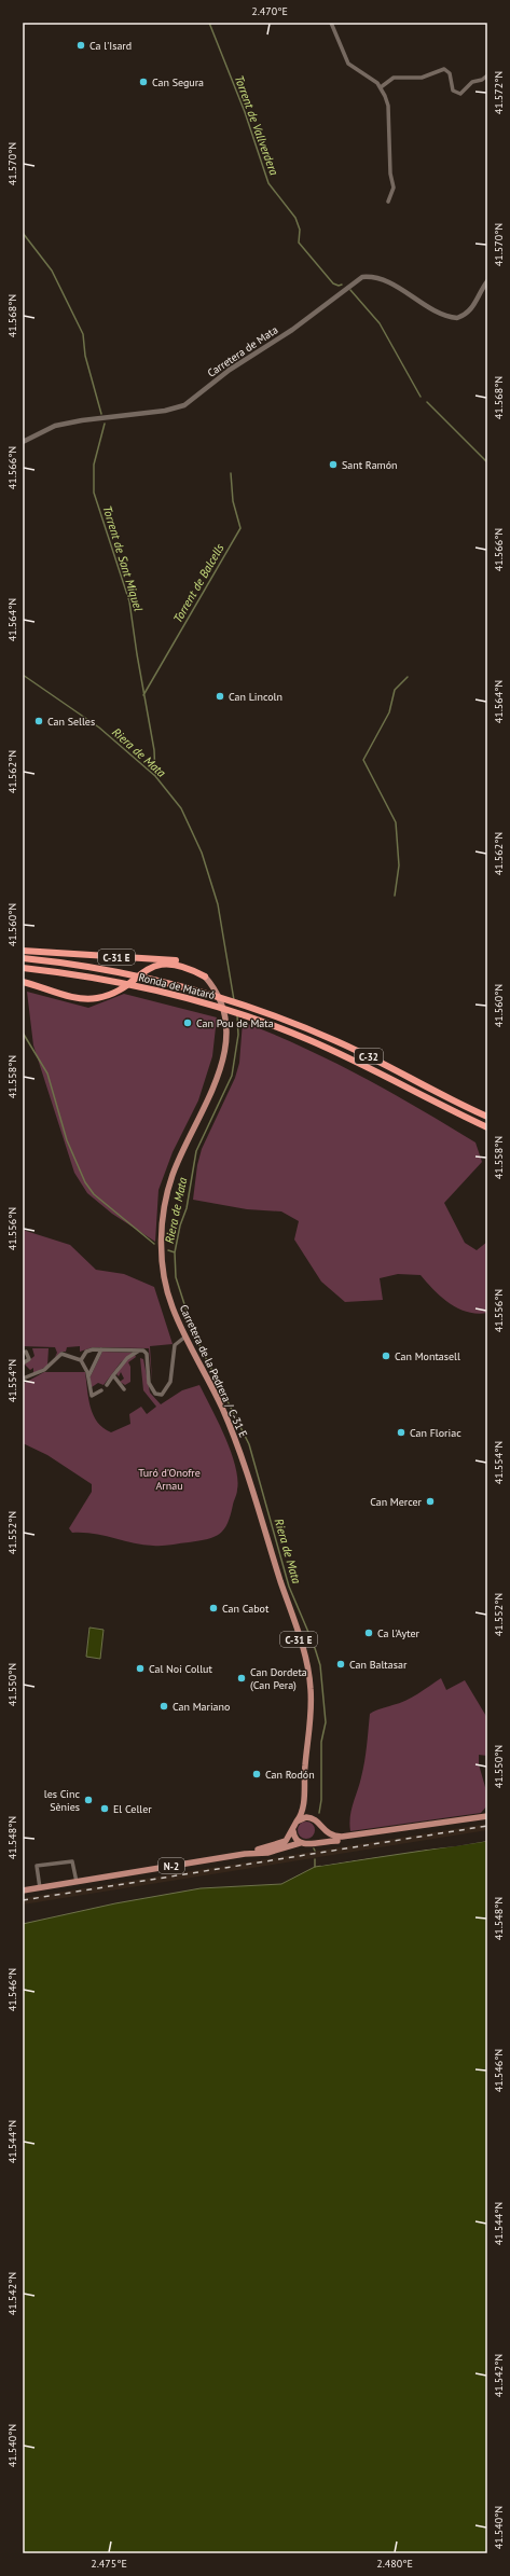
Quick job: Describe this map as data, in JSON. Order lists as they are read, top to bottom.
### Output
{
  "streets": {
    "highway": ["C-31 E", "Ronda de Mataró", "C-32"],
    "main road": ["Carretera de la Pedrera / C-31 E", "N-2"],
    "street": ["Carretera de Mata"]
  },
  "crossings": [
    ["C-31 E", "Carretera de la Pedrera / C-31 E"],
    ["C-31 E", "N-2"]
  ],
  "water": [
    "Torrent de Vallverdera",
    "Torrent de Sant Miquel",
    "Torrent de Balcells",
    "Riera de Mata"
  ],
  "parks": ["Turó d'Onofre Arnau"],
  "places": [
    "Ca l'Isard",
    "Can Segura",
    "Sant Ramón",
    "Can Lincoln",
    "Can Selles",
    "Can Pou de Mata",
    "Can Montasell",
    "Can Floriac",
    "Can Mercer",
    "Can Cabot",
    "Ca l'Ayter",
    "Can Baltasar",
    "Cal Noi Collut",
    "Can Dordeta (Can Pera)",
    "Can Mariano",
    "Can Rodón",
    "les Cinc Sènies",
    "El Celler"
  ],
  "coordinates": [
    "2.470°E",
    "41.572°N",
    "41.570°N",
    "41.568°N",
    "41.566°N",
    "41.564°N",
    "41.562°N",
    "41.560°N",
    "41.558°N",
    "41.556°N",
    "41.554°N",
    "41.552°N",
    "41.550°N",
    "41.548°N",
    "41.546°N",
    "41.544°N",
    "41.542°N",
    "41.540°N",
    "2.475°E",
    "2.480°E"
  ]
}
